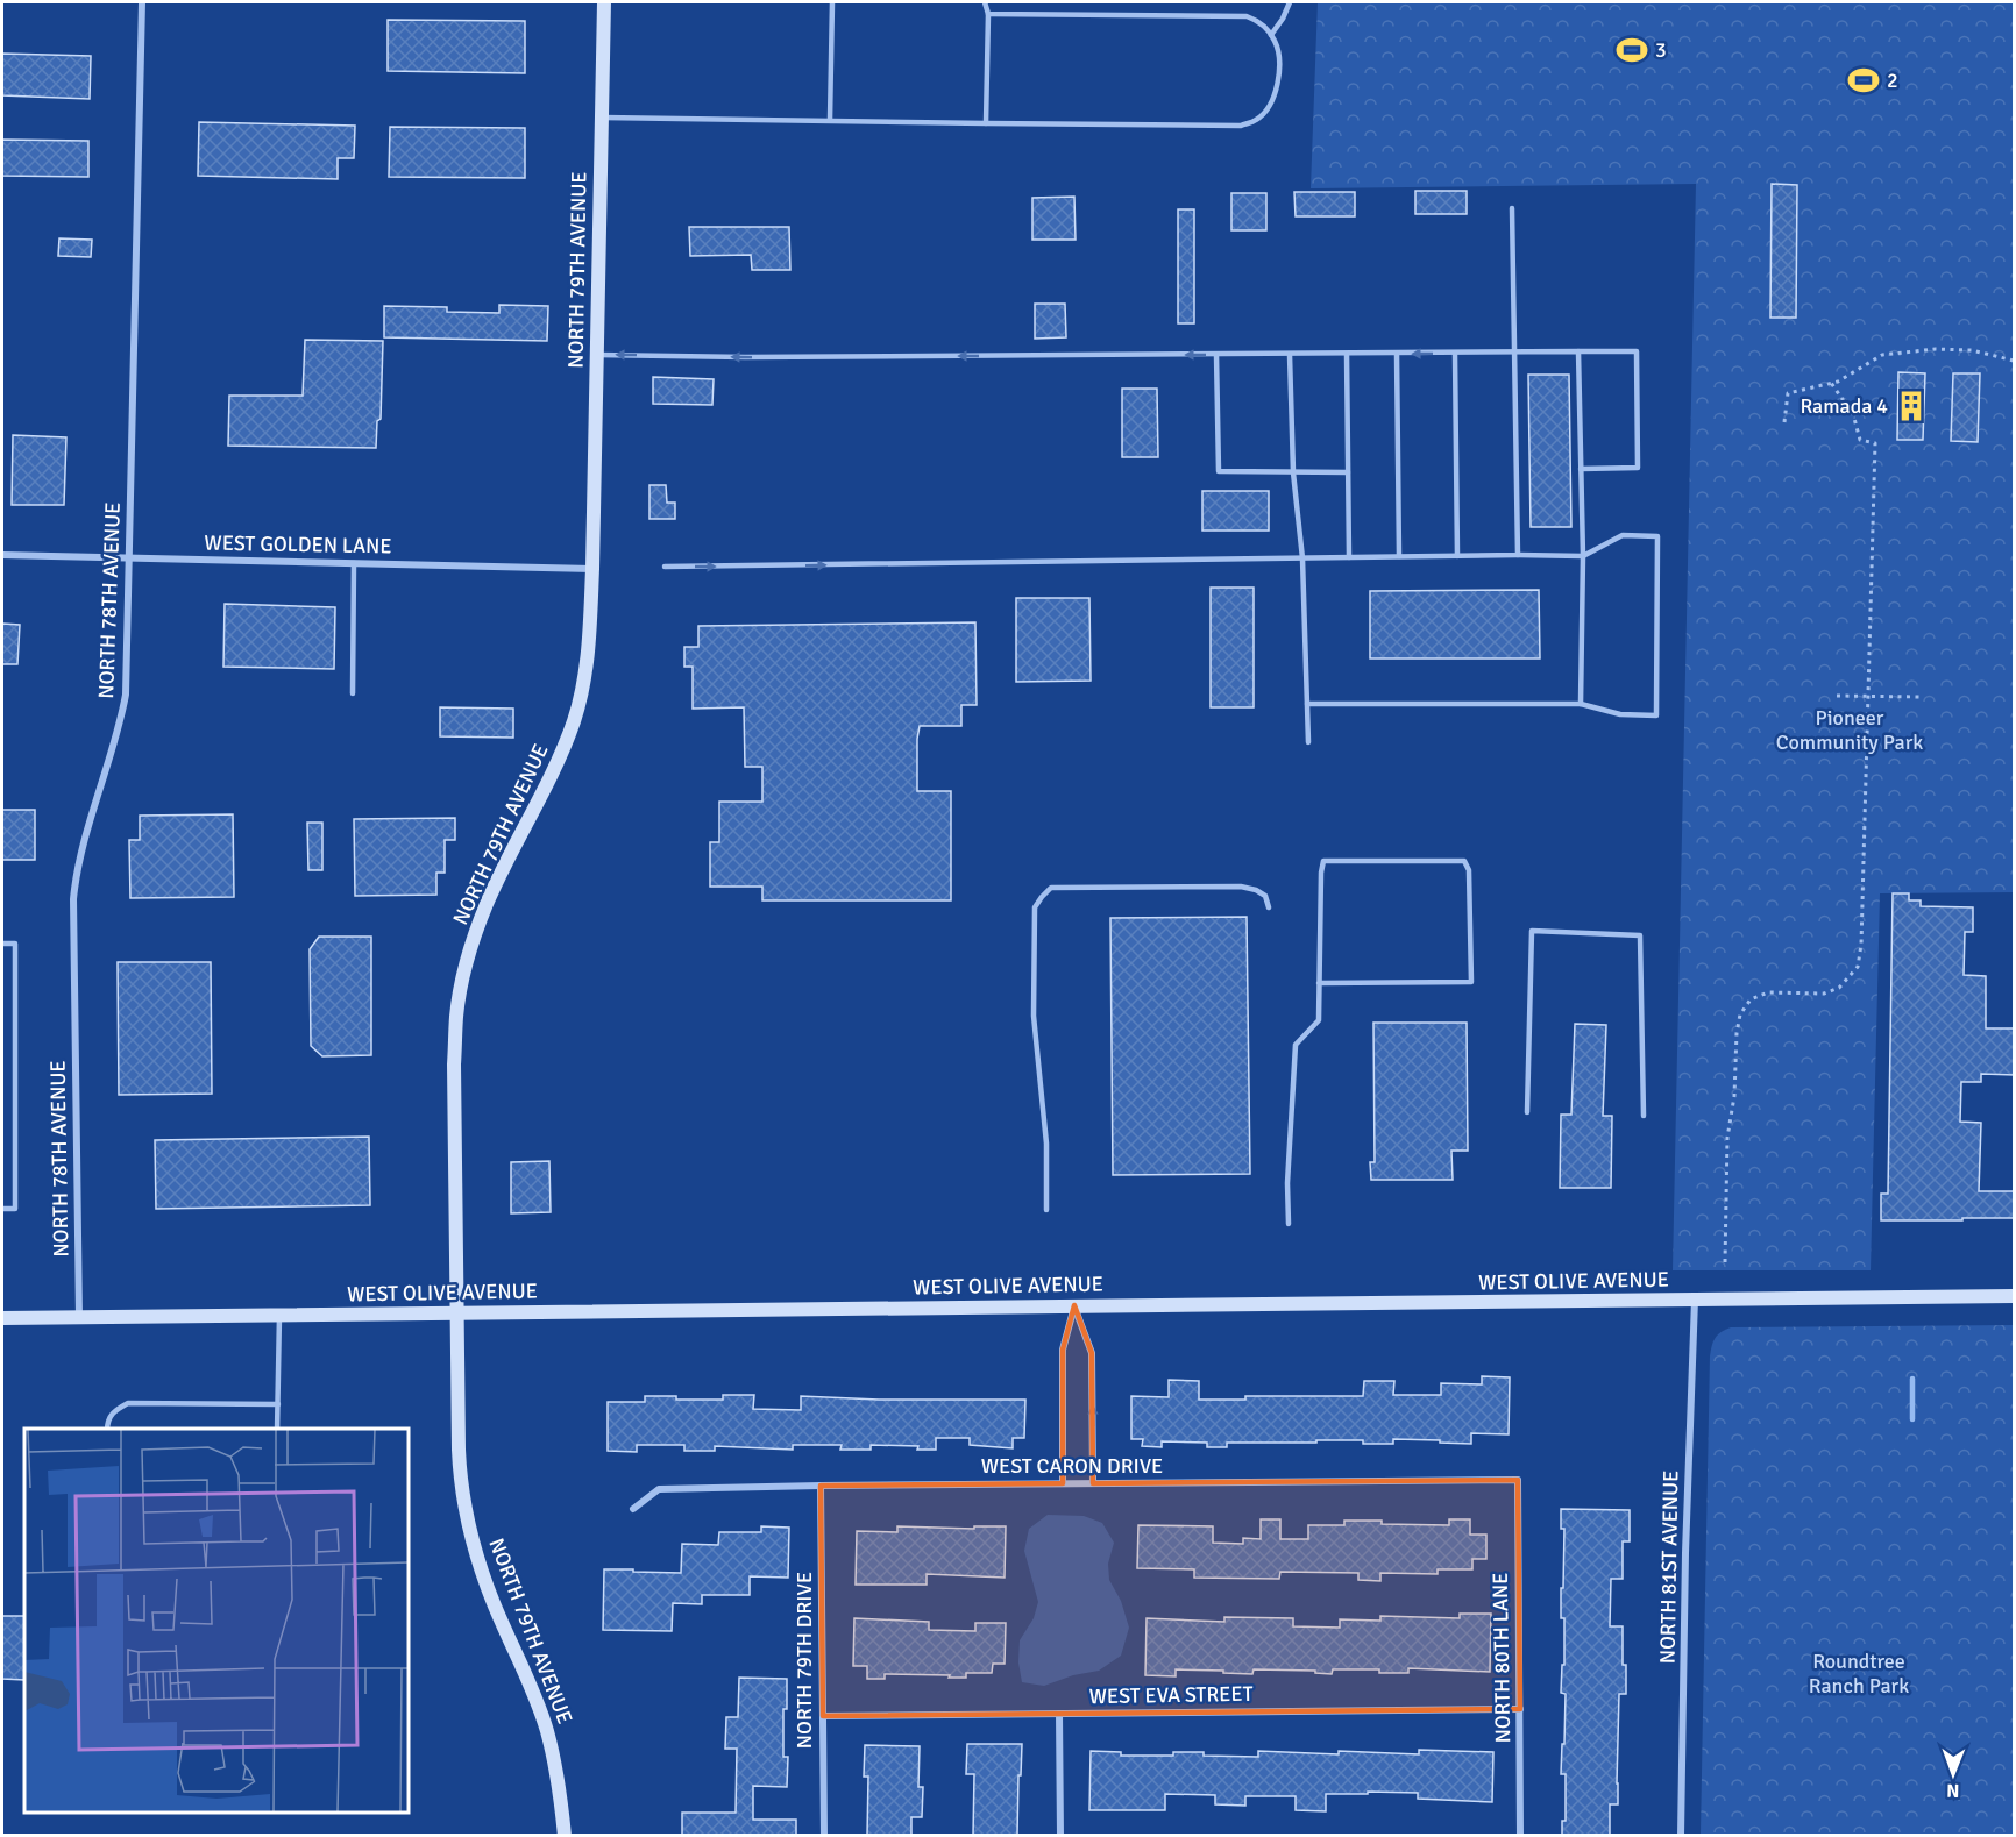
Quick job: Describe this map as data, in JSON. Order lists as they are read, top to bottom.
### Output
{
  "streets": {
    "main road": ["NORTH 79TH AVENUE", "WEST OLIVE AVENUE"],
    "street": [
      "WEST GOLDEN LANE",
      "NORTH 78TH AVENUE",
      "WEST CARON DRIVE",
      "NORTH 81ST AVENUE",
      "NORTH 80TH LANE",
      "NORTH 79TH DRIVE",
      "WEST EVA STREET"
    ]
  },
  "crossings": [
    ["NORTH 79TH AVENUE", "WEST GOLDEN LANE"],
    ["NORTH 79TH AVENUE", "WEST OLIVE AVENUE"],
    ["WEST GOLDEN LANE", "NORTH 78TH AVENUE"],
    ["NORTH 78TH AVENUE", "WEST OLIVE AVENUE"],
    ["WEST OLIVE AVENUE", "NORTH 81ST AVENUE"],
    ["WEST CARON DRIVE", "NORTH 80TH LANE"],
    ["WEST CARON DRIVE", "NORTH 79TH DRIVE"],
    ["NORTH 80TH LANE", "WEST EVA STREET"],
    ["NORTH 79TH DRIVE", "WEST EVA STREET"]
  ],
  "parks": ["Pioneer Community Park", "Roundtree Ranch Park"],
  "places": {
    "sports": ["3", "2"],
    "building": ["Ramada 4"]
  },
  "north": "bottom"
}
